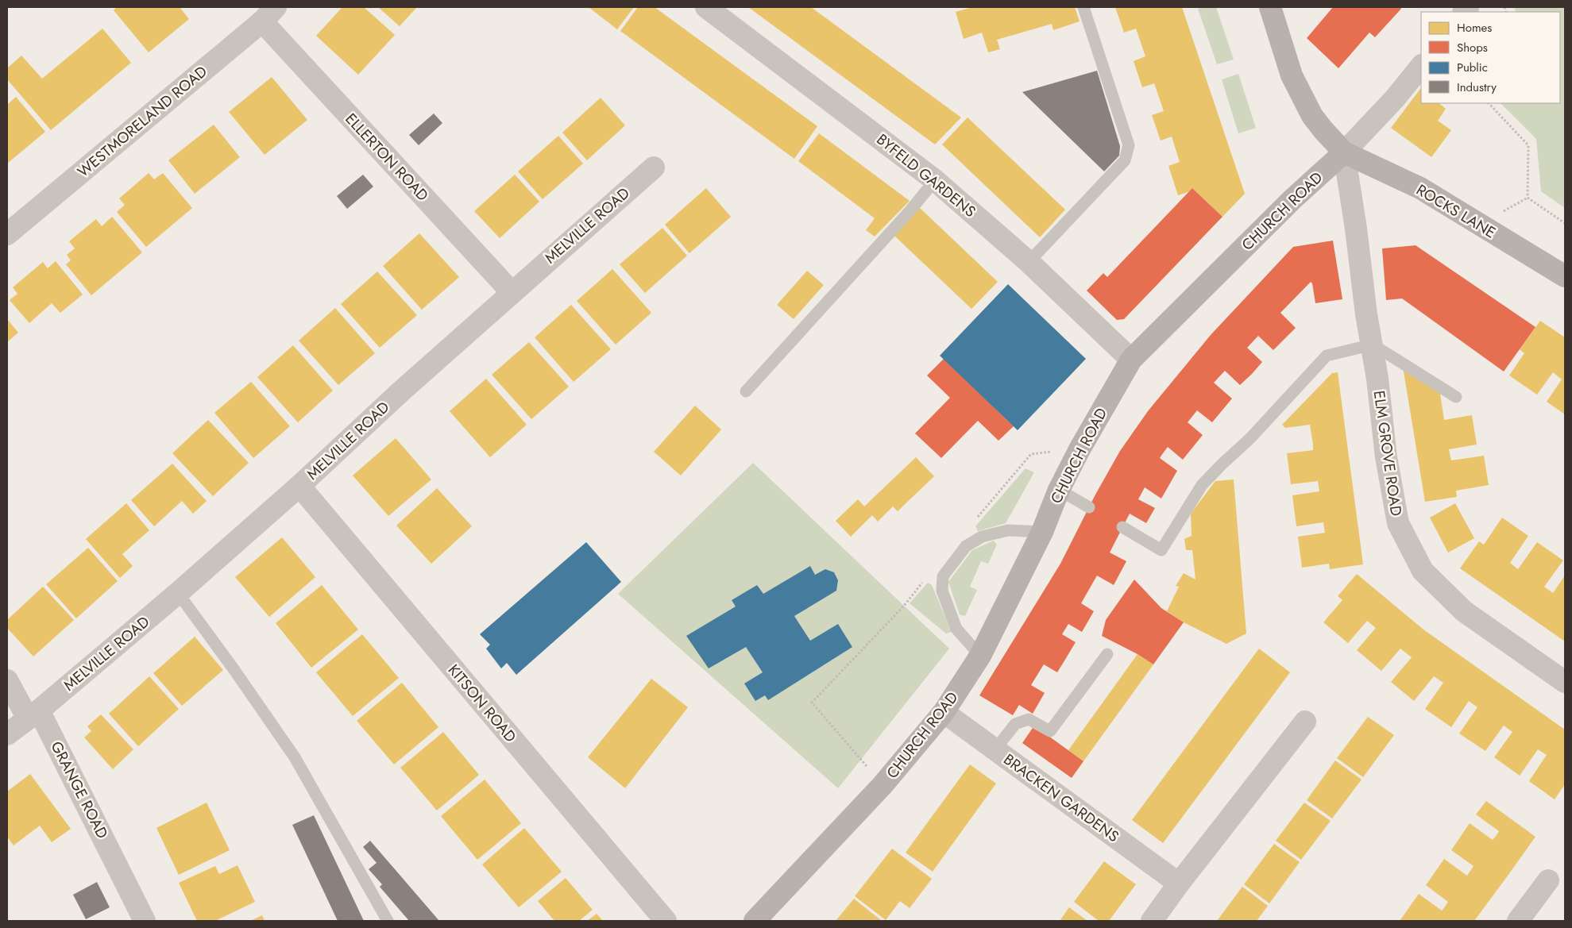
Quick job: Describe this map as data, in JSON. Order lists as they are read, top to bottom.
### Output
{
  "streets": {
    "main road": ["CHURCH ROAD", "ROCKS LANE"],
    "street": [
      "WESTMORELAND ROAD",
      "ELLERTON ROAD",
      "BYFELD GARDENS",
      "MELVILLE ROAD",
      "ELM GROVE ROAD",
      "KITSON ROAD",
      "GRANGE ROAD",
      "BRACKEN GARDENS"
    ]
  },
  "crossings": [
    ["WESTMORELAND ROAD", "ELLERTON ROAD"],
    ["ELLERTON ROAD", "MELVILLE ROAD"],
    ["BYFELD GARDENS", "CHURCH ROAD"],
    ["CHURCH ROAD", "ROCKS LANE"],
    ["CHURCH ROAD", "ELM GROVE ROAD"],
    ["CHURCH ROAD", "BRACKEN GARDENS"],
    ["ROCKS LANE", "ELM GROVE ROAD"],
    ["MELVILLE ROAD", "KITSON ROAD"],
    ["MELVILLE ROAD", "GRANGE ROAD"]
  ],
  "legend": [
    "Homes",
    "Shops",
    "Public",
    "Industry"
  ]
}
